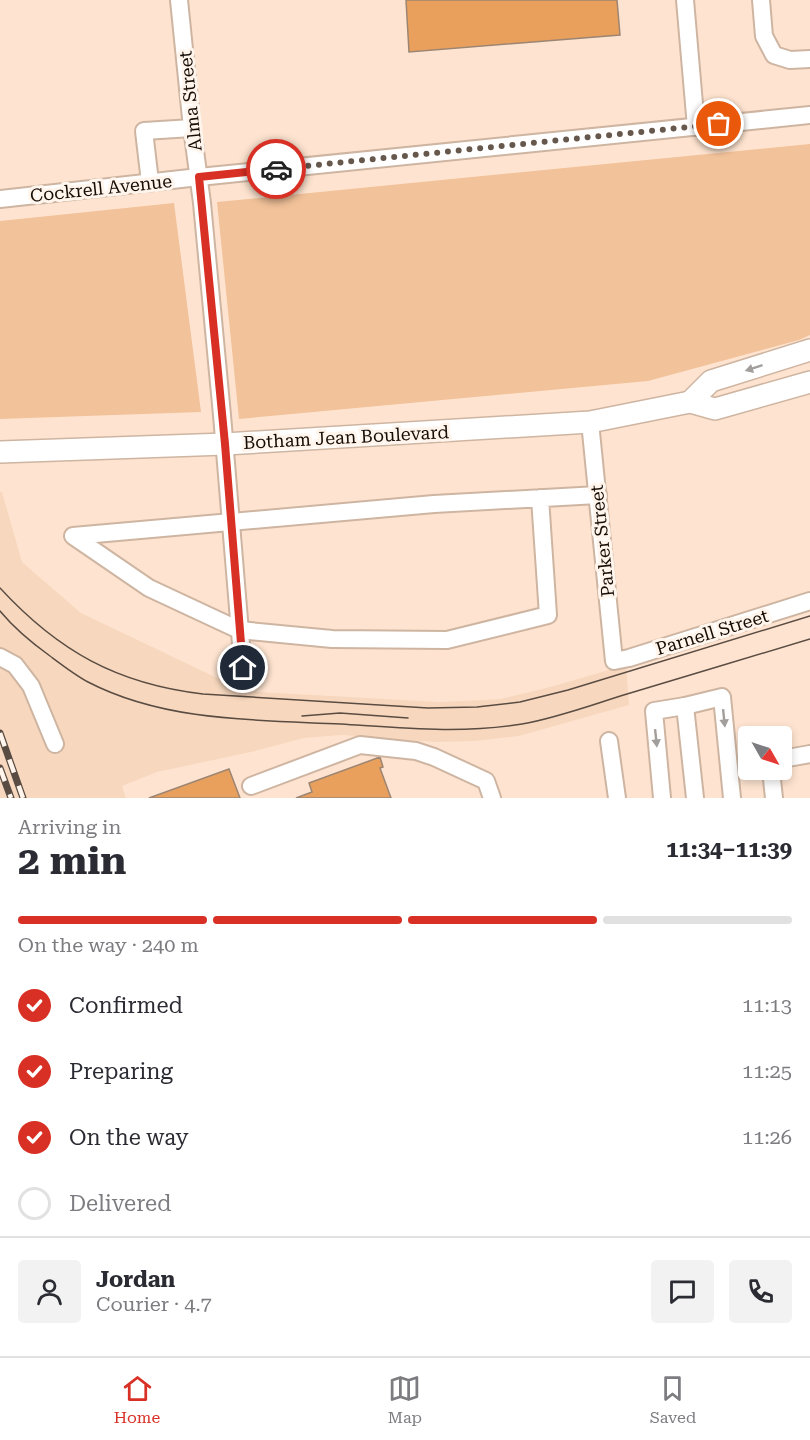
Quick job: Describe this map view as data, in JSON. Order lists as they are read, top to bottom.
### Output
{
  "streets": {
    "main road": ["Botham Jean Boulevard"],
    "street": [
      "Alma Street",
      "Cockrell Avenue",
      "Parker Street",
      "Parnell Street"
    ]
  },
  "crossings": [
    ["Alma Street", "Cockrell Avenue"],
    ["Alma Street", "Botham Jean Boulevard"],
    ["Botham Jean Boulevard", "Parker Street"],
    ["Parker Street", "Parnell Street"]
  ],
  "north": "bottom right",
  "page": {
    "heading": ["2 min", "Arriving in", "11:34–11:39"],
    "panel": ["Jordan", "Courier · 4.7"],
    "bar": "On the way · 240 m",
    "list": [
      ["Confirmed", "11:13"],
      ["Preparing", "11:25"],
      ["On the way", "11:26"],
      "Delivered"
    ],
    "tabs": ["Home", "Map", "Saved"]
  }
}
